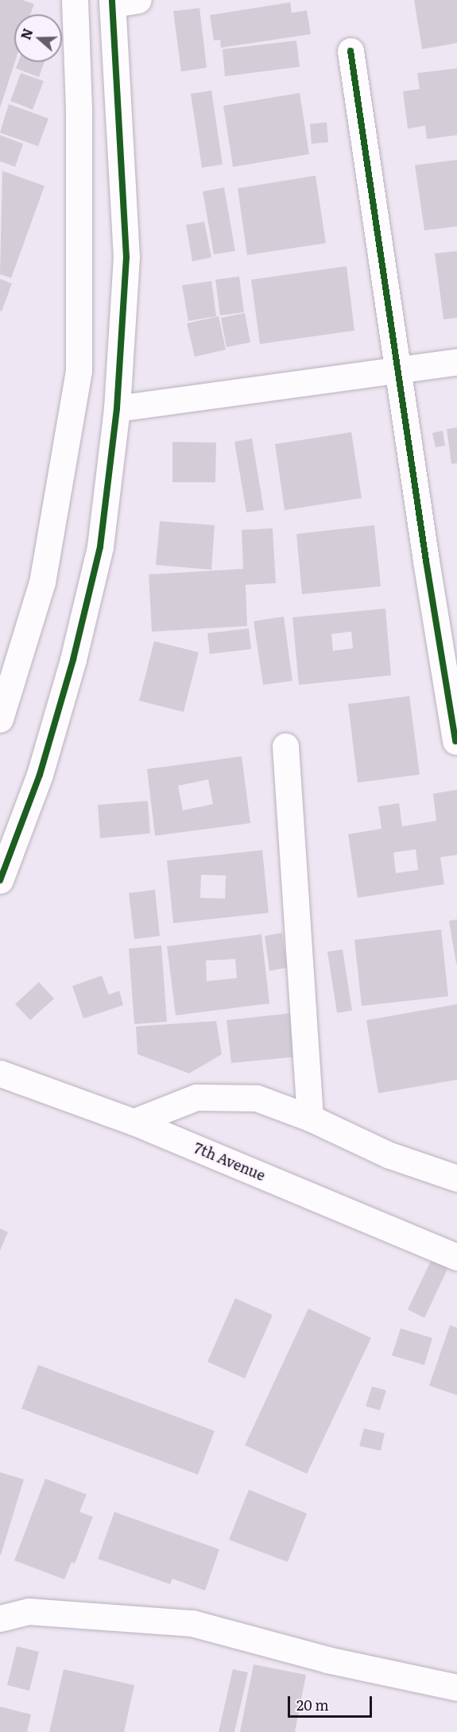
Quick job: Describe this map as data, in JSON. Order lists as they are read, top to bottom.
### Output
{
  "streets": {
    "street": ["7th Avenue"]
  },
  "scale_bar": "20 m",
  "north": "left"
}
